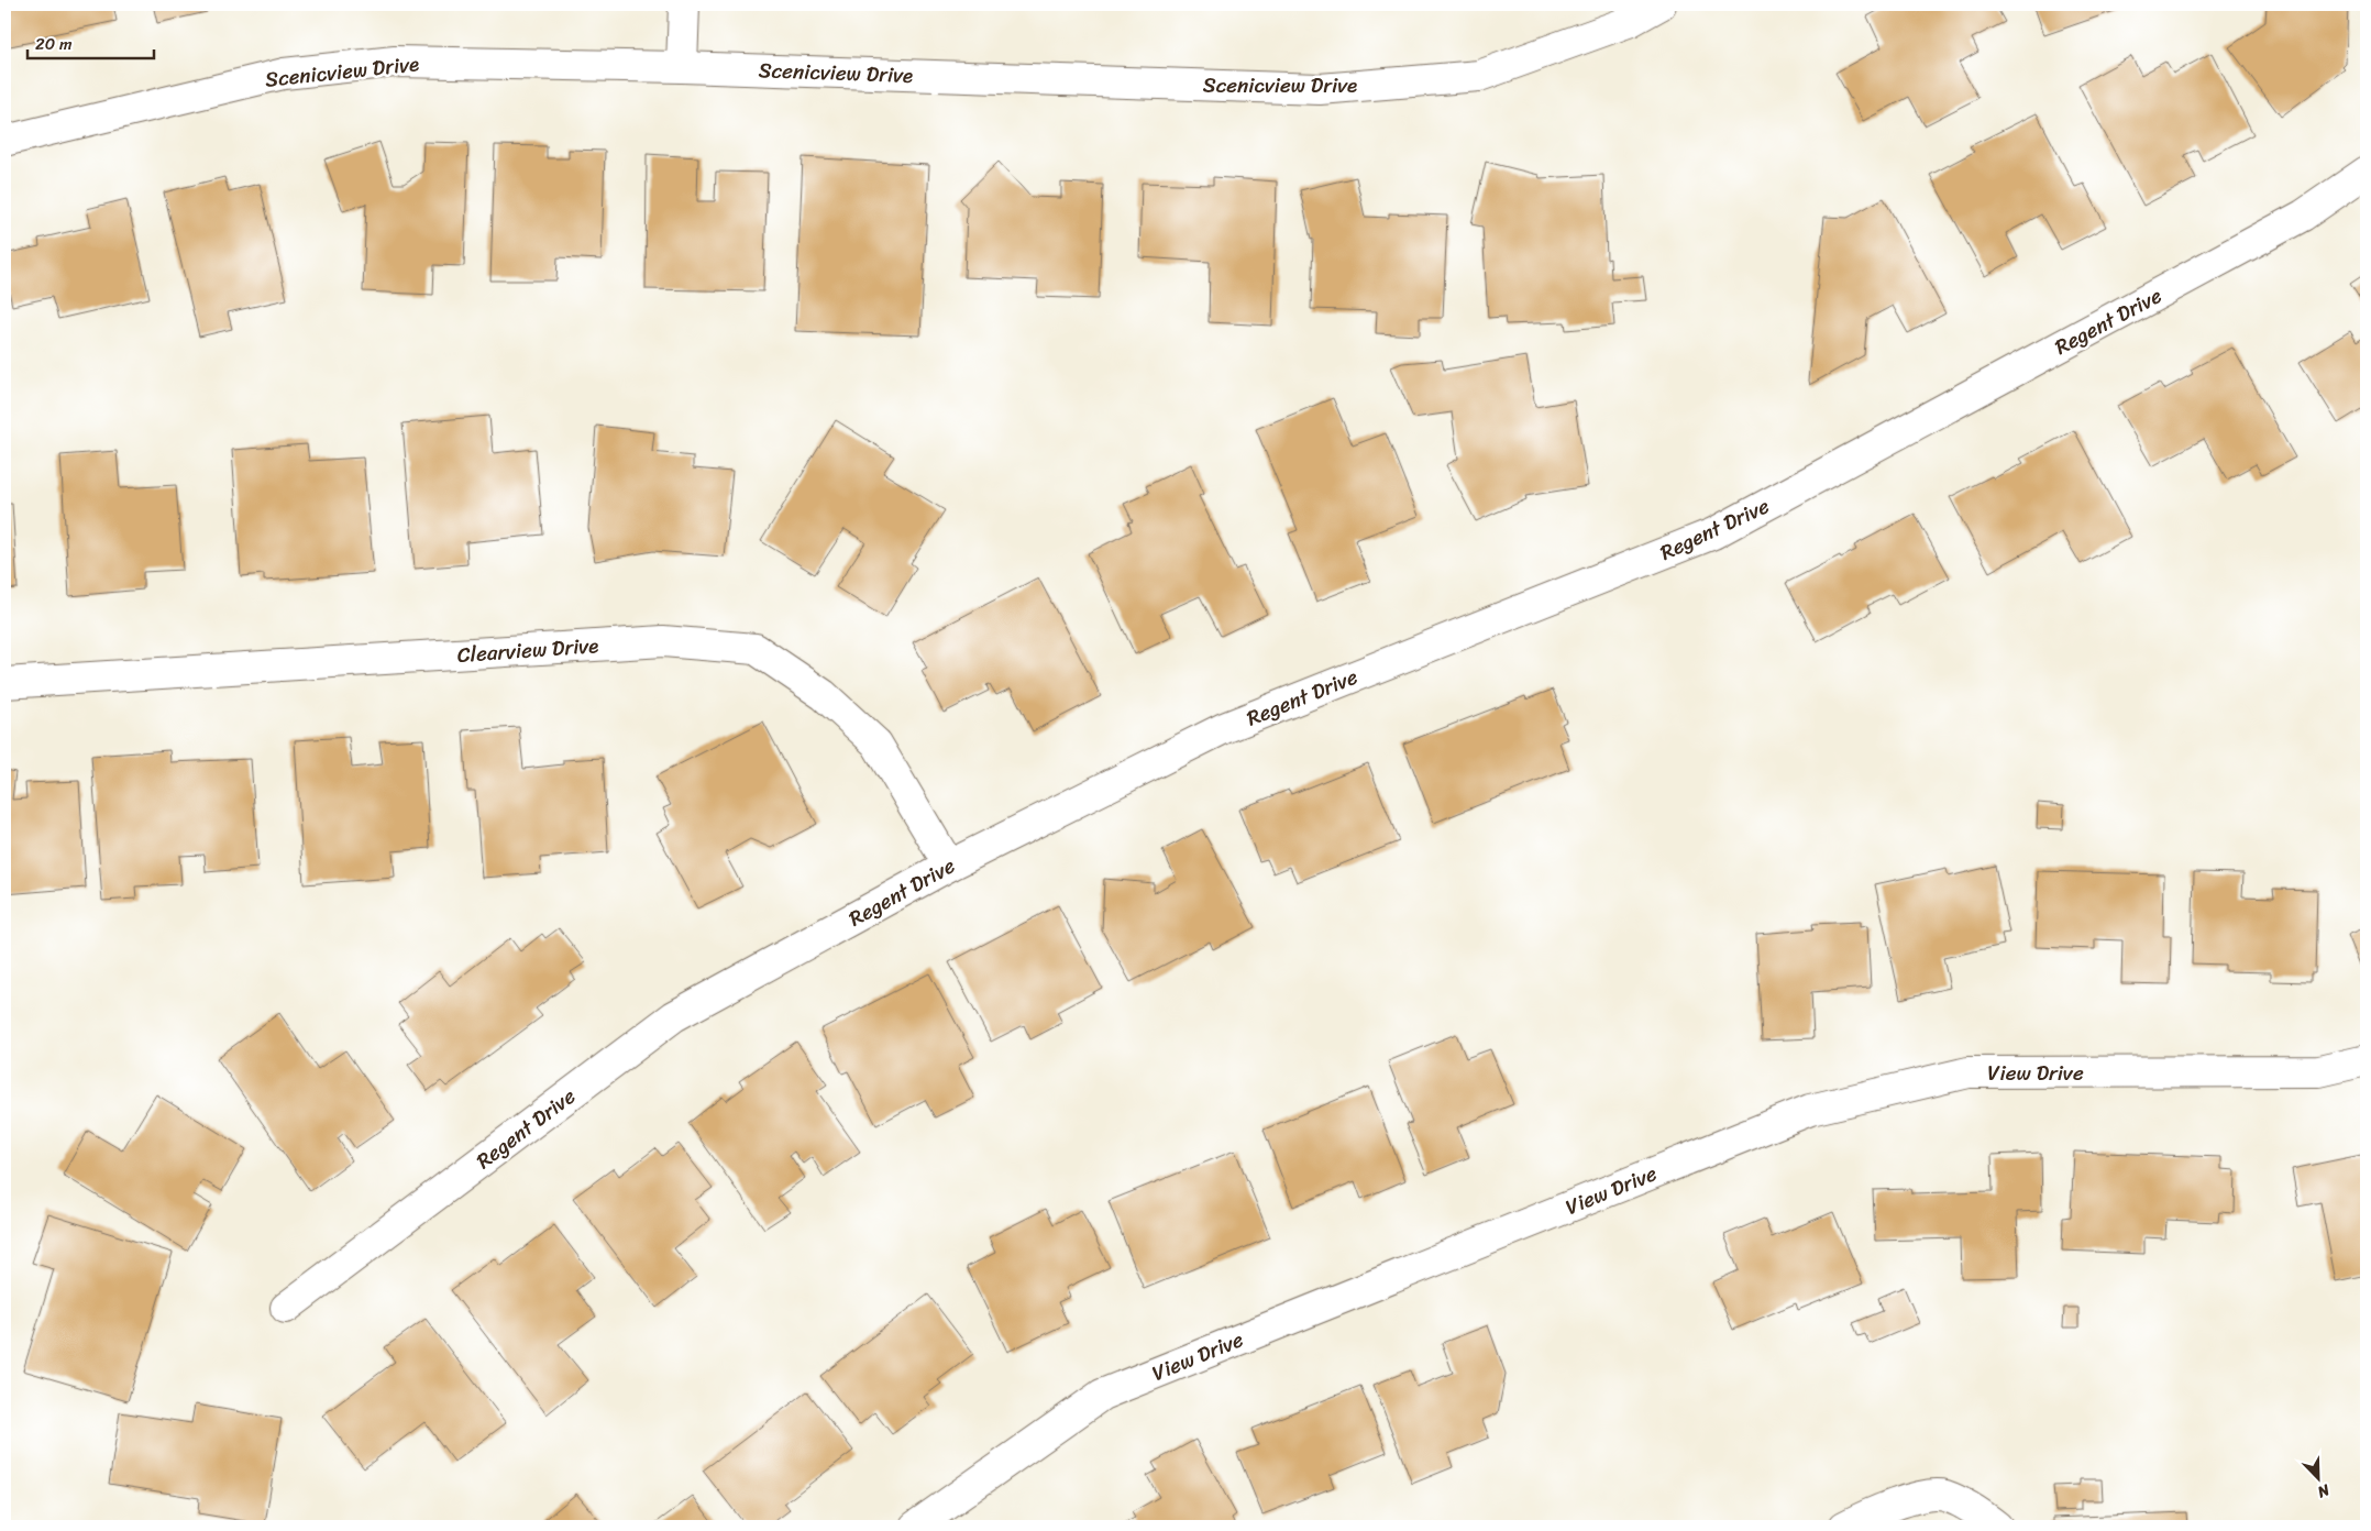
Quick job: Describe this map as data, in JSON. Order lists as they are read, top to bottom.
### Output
{
  "streets": {
    "street": [
      "Scenicview Drive",
      "Regent Drive",
      "Clearview Drive",
      "View Drive"
    ]
  },
  "crossings": [
    ["Regent Drive", "Clearview Drive"]
  ],
  "scale_bar": "20 m",
  "north": "bottom right"
}
